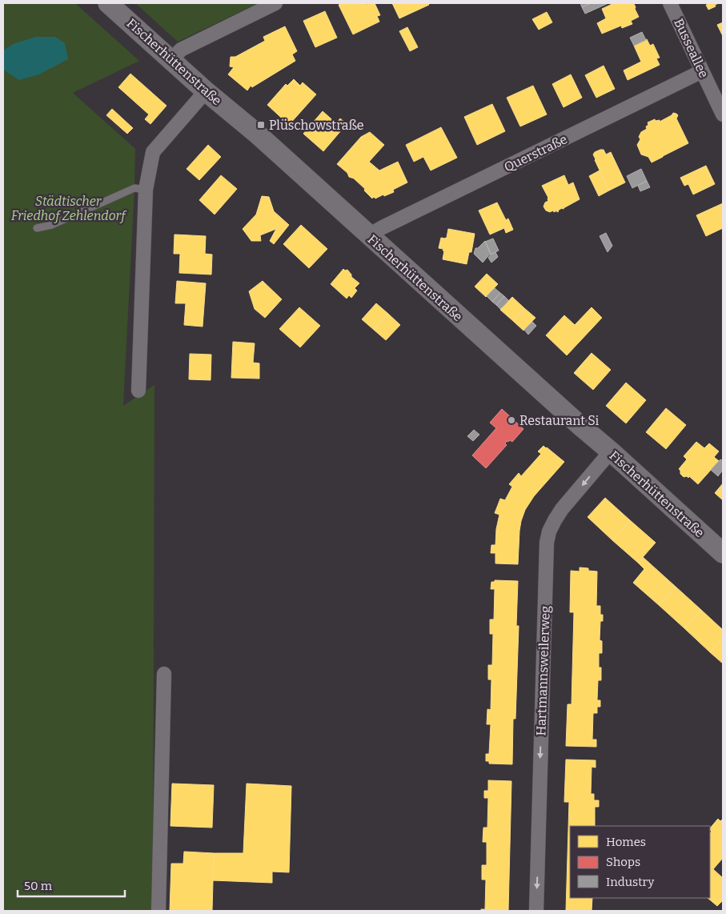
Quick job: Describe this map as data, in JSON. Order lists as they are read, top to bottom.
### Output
{
  "streets": {
    "street": [
      "Busseallee",
      "Fischerhüttenstraße",
      "Querstraße",
      "Hartmannsweilerweg"
    ]
  },
  "crossings": [
    ["Busseallee", "Querstraße"],
    ["Fischerhüttenstraße", "Querstraße"],
    ["Fischerhüttenstraße", "Hartmannsweilerweg"]
  ],
  "one_way": ["Hartmannsweilerweg"],
  "parks": ["Städtischer Friedhof Zehlendorf"],
  "places": {
    "transit": ["Plüschowstraße"],
    "other": ["Restaurant Si"]
  },
  "legend": ["Homes", "Shops", "Industry"],
  "scale_bar": "50 m"
}
